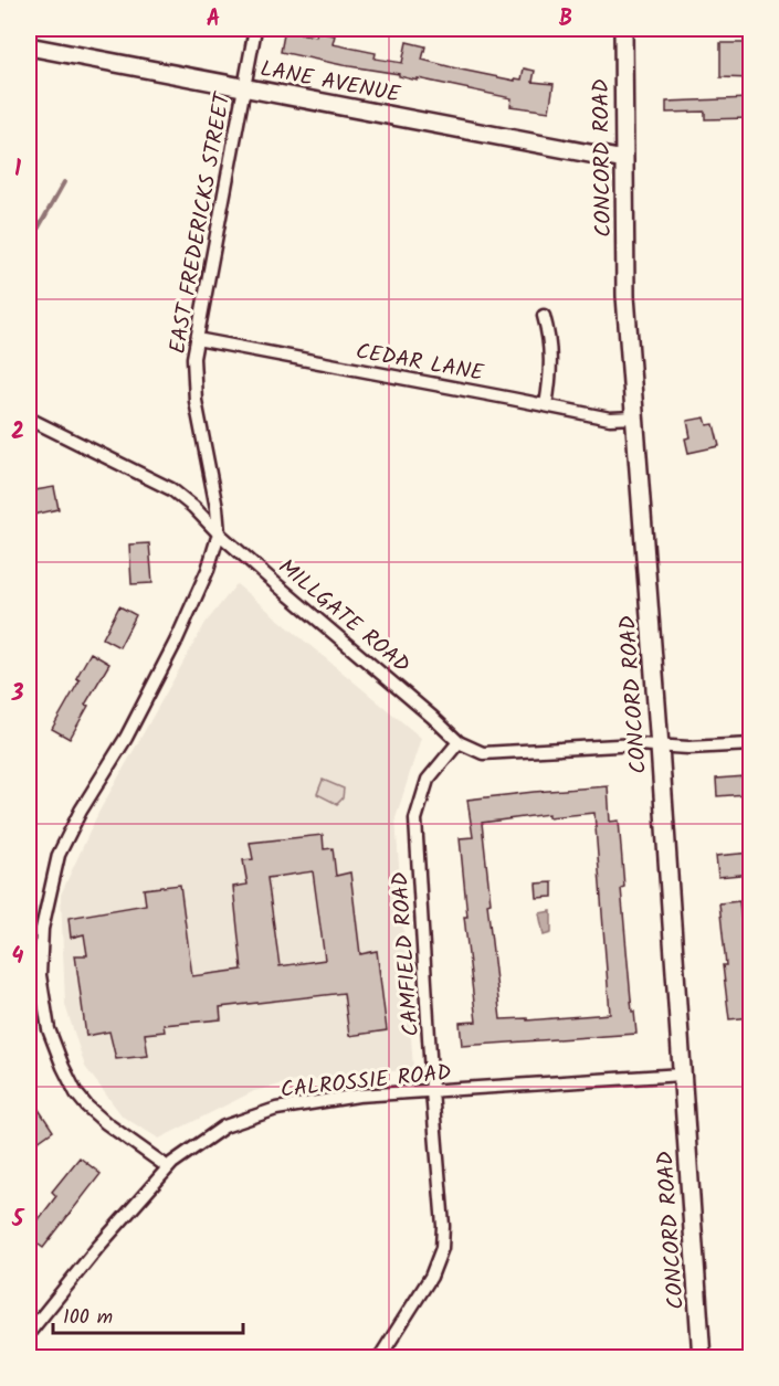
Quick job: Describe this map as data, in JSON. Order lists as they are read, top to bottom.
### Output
{
  "streets": {
    "street": [
      "LANE AVENUE",
      "CONCORD ROAD",
      "EAST FREDERICKS STREET",
      "CEDAR LANE",
      "MILLGATE ROAD",
      "CAMFIELD ROAD",
      "CALROSSIE ROAD"
    ]
  },
  "crossings": [
    ["LANE AVENUE", "CONCORD ROAD"],
    ["LANE AVENUE", "EAST FREDERICKS STREET"],
    ["CONCORD ROAD", "CEDAR LANE"],
    ["CONCORD ROAD", "MILLGATE ROAD"],
    ["CONCORD ROAD", "CALROSSIE ROAD"],
    ["EAST FREDERICKS STREET", "CEDAR LANE"],
    ["EAST FREDERICKS STREET", "MILLGATE ROAD"],
    ["EAST FREDERICKS STREET", "CALROSSIE ROAD"],
    ["MILLGATE ROAD", "CAMFIELD ROAD"],
    ["CAMFIELD ROAD", "CALROSSIE ROAD"]
  ],
  "scale_bar": "100 m",
  "grid": {
    "columns": ["A", "B"],
    "rows": [
      "1",
      "2",
      "3",
      "4",
      "5"
    ]
  }
}
